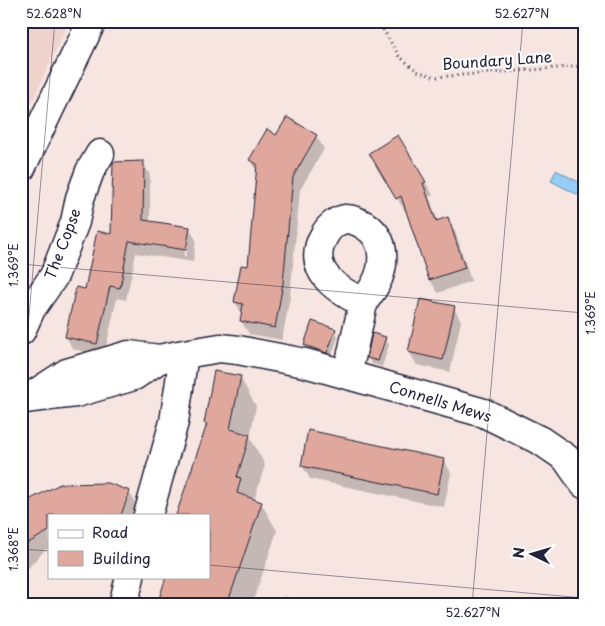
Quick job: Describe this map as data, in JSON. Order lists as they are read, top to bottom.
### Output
{
  "streets": {
    "main road": ["The Copse", "Connells Mews"],
    "path": ["Boundary Lane"]
  },
  "legend": ["Road", "Building"],
  "north": "left",
  "coordinates": [
    "52.628°N",
    "52.627°N",
    "1.369°E",
    "1.368°E"
  ]
}
